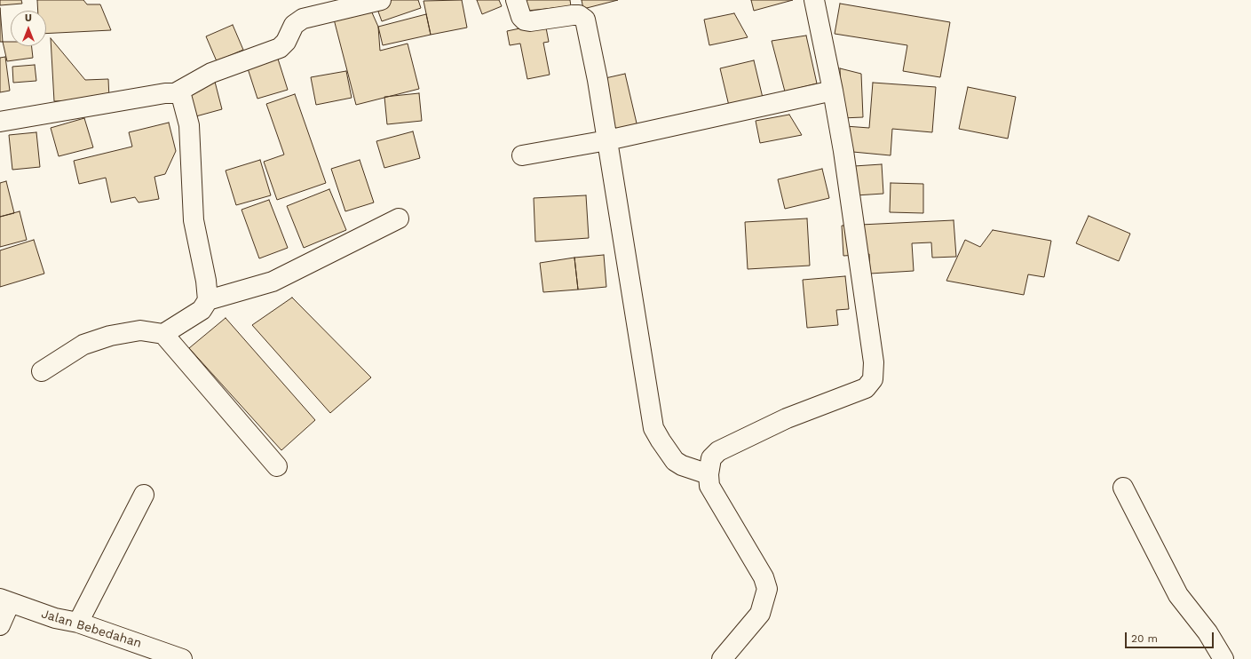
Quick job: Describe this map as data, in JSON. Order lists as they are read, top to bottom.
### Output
{
  "streets": {
    "street": ["Jalan Bebedahan"]
  },
  "scale_bar": "20 m",
  "north": "top"
}
